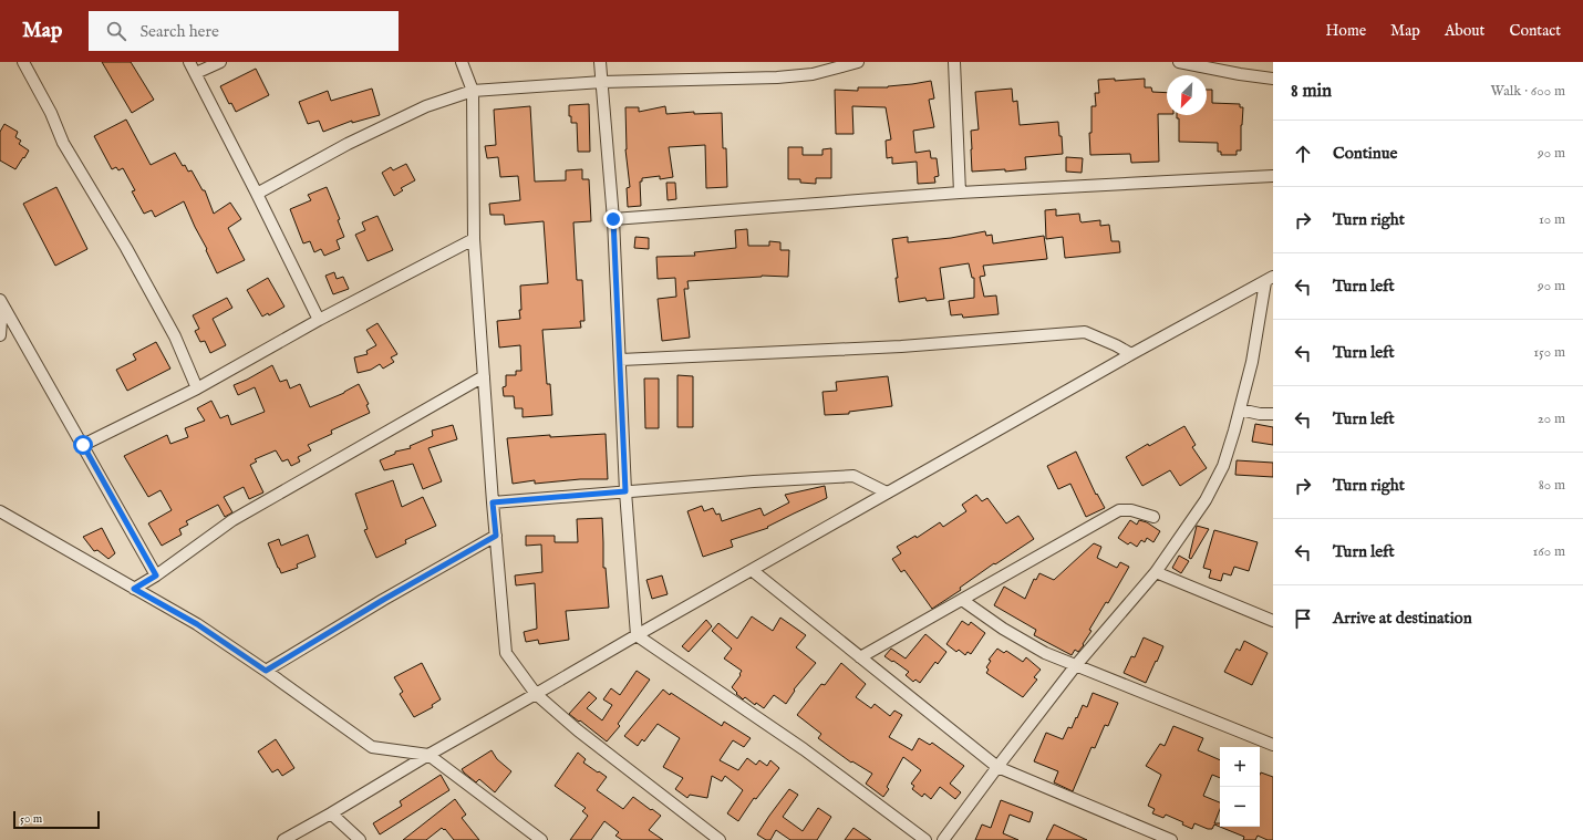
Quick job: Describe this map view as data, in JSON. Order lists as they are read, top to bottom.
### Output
{
  "scale_bar": "50 m",
  "north": "bottom left",
  "page": {
    "header": "Map",
    "search": "Search here",
    "nav": [
      "Home",
      "Map",
      "About",
      "Contact"
    ],
    "heading": ["8 min", "Walk · 600 m"],
    "list": [
      ["Continue", "90 m"],
      ["Turn right", "10 m"],
      ["Turn left", "90 m"],
      ["Turn left", "150 m"],
      ["Turn left", "20 m"],
      ["Turn right", "80 m"],
      ["Turn left", "160 m"],
      "Arrive at destination"
    ],
    "map_buttons": ["+", "−"],
    "scale": "50 m"
  }
}
